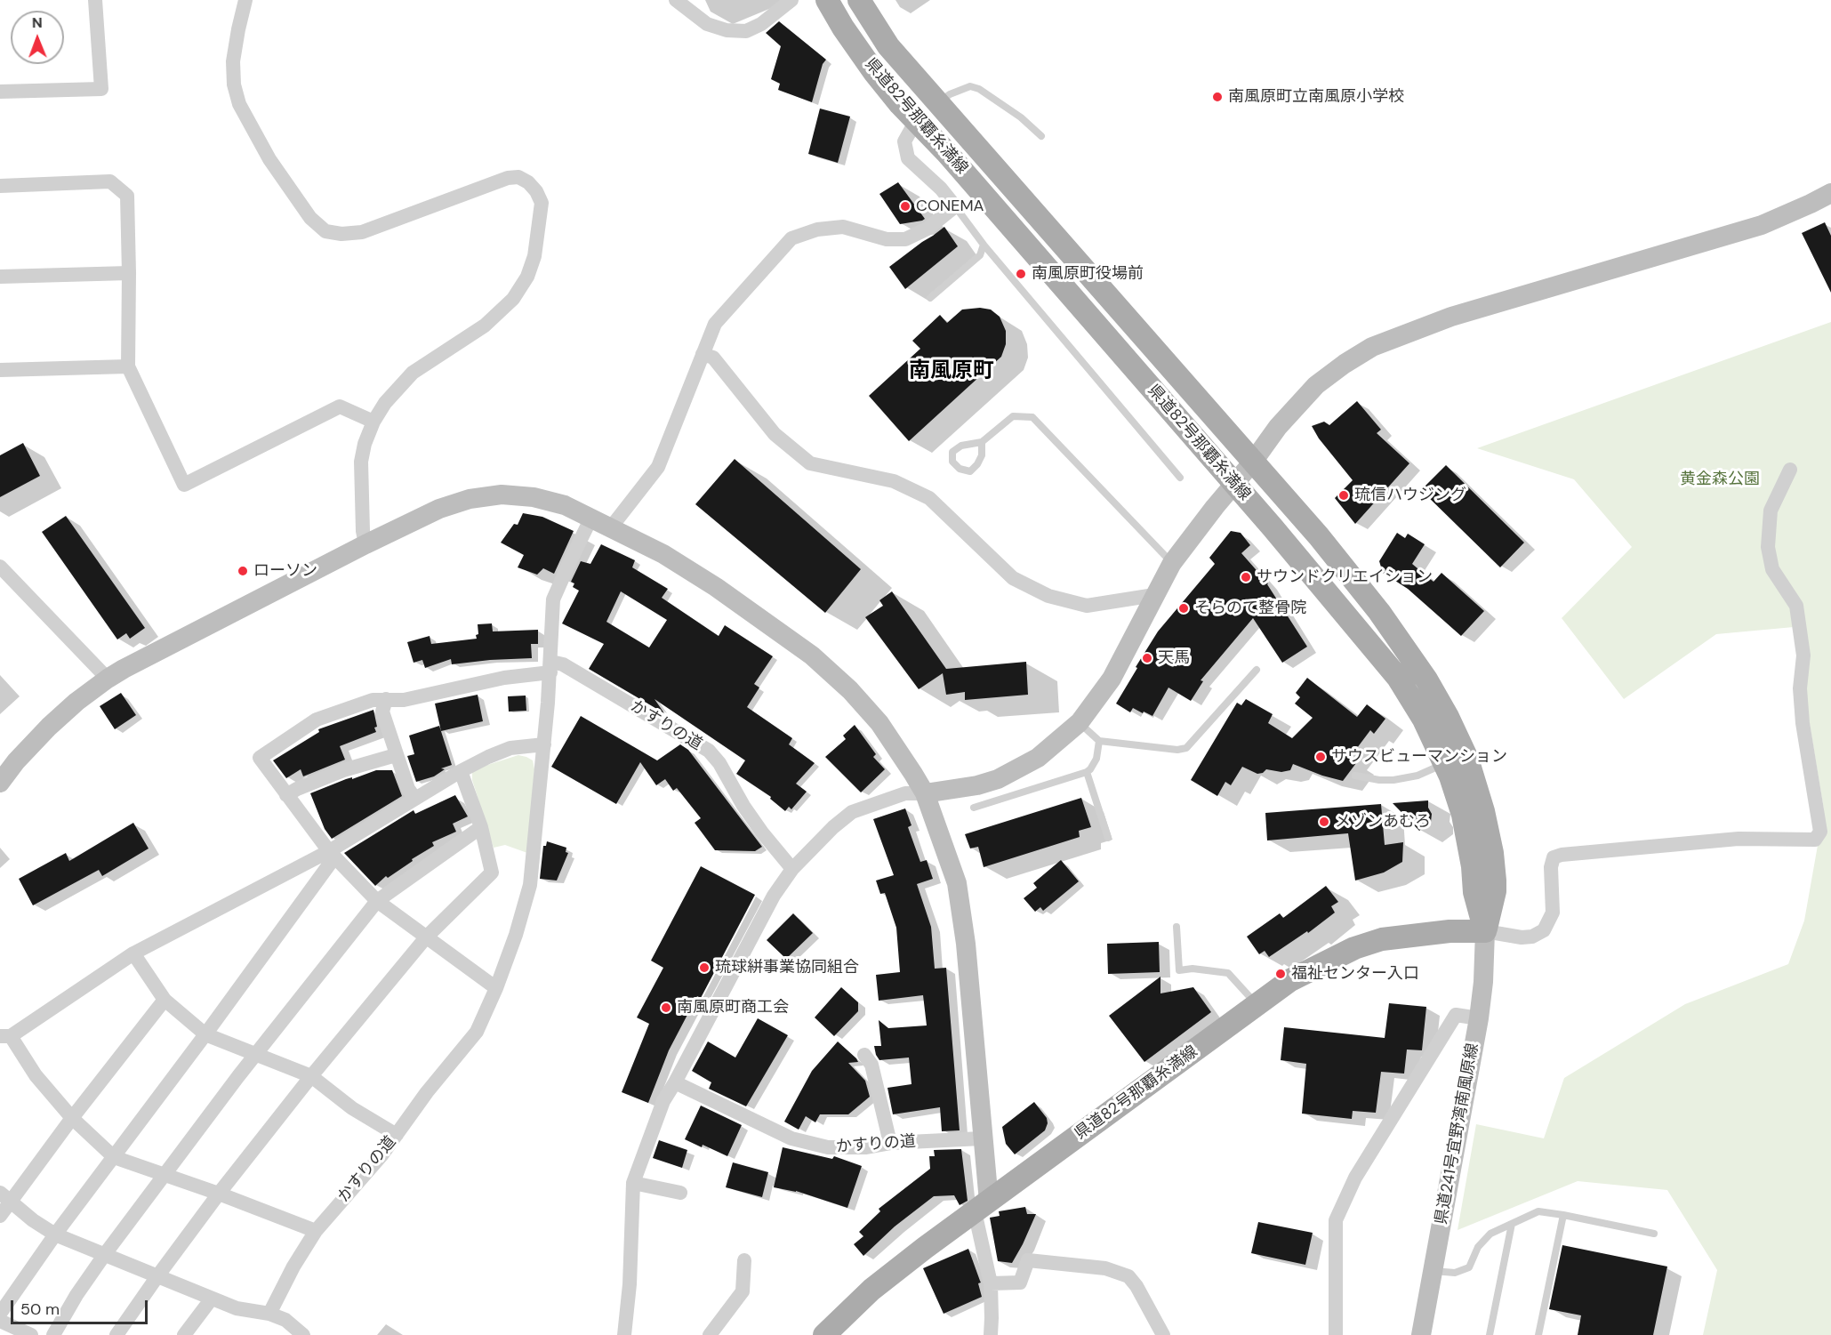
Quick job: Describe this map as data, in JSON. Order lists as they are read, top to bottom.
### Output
{
  "streets": {
    "main road": ["県道82号那覇糸満線"],
    "street": ["かすりの道", "県道241号宜野湾南風原線"]
  },
  "crossings": [
    ["県道82号那覇糸満線", "県道241号宜野湾南風原線"]
  ],
  "districts": ["南風原町"],
  "parks": ["黄金森公園"],
  "places": [
    "南風原町立南風原小学校",
    "CONEMA",
    "南風原町役場前",
    "琉信ハウジング",
    "ローソン",
    "サウンドクリエイション",
    "そらのて整骨院",
    "天馬",
    "サウスビューマンション",
    "メゾンあむろ",
    "琉球絣事業協同組合",
    "福祉センター入口",
    "南風原町商工会"
  ],
  "scale_bar": "50 m",
  "north": "top"
}
